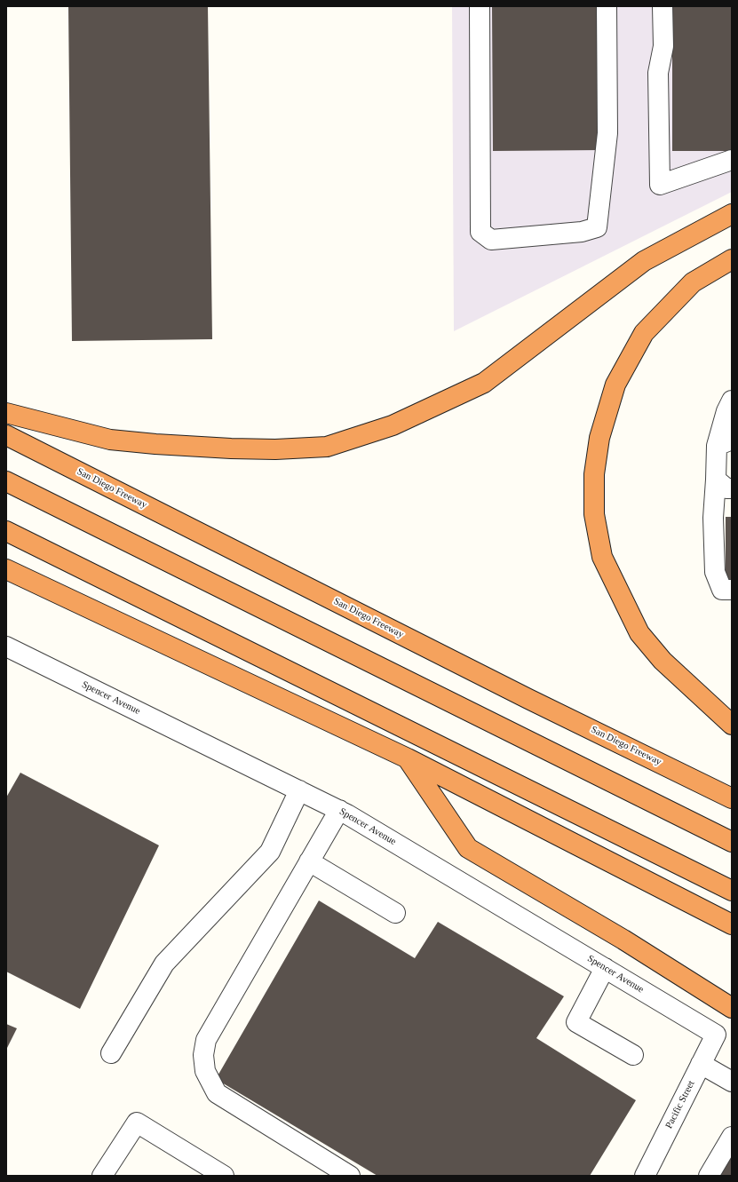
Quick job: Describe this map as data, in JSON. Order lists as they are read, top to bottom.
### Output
{
  "streets": {
    "highway": ["San Diego Freeway"],
    "street": ["Spencer Avenue", "Pacific Street"]
  },
  "crossings": [
    ["Spencer Avenue", "Pacific Street"]
  ]
}
